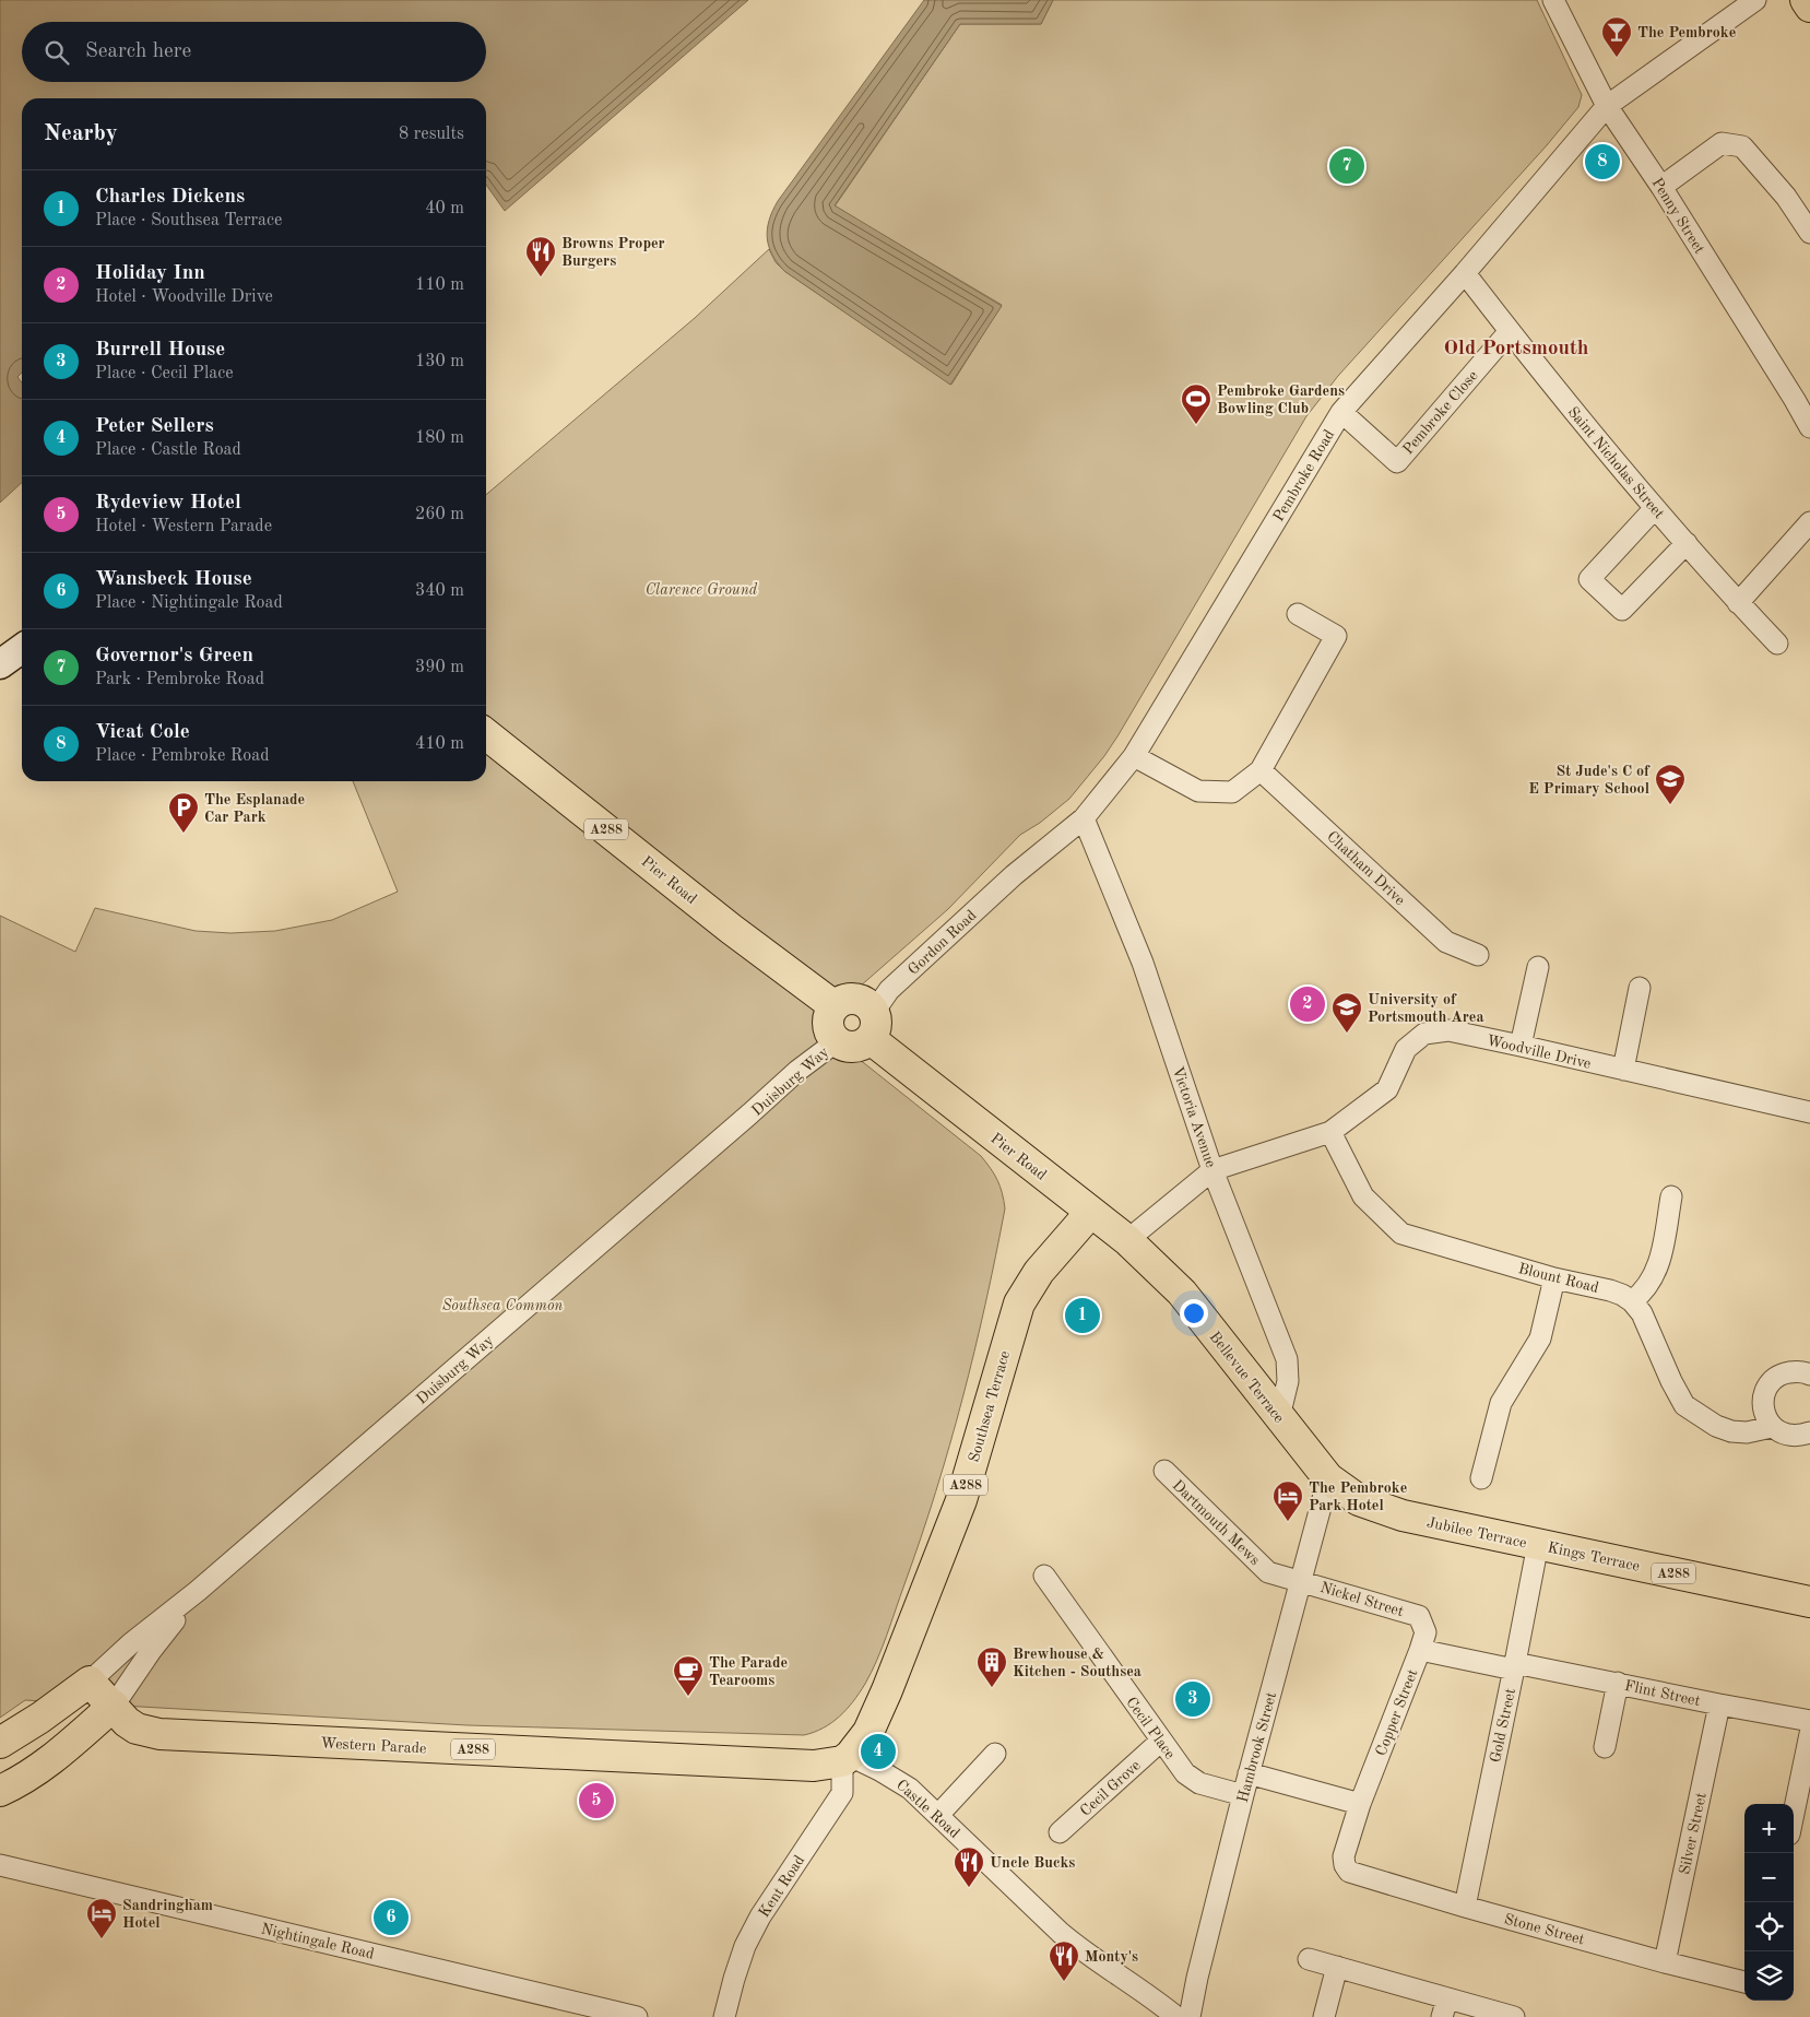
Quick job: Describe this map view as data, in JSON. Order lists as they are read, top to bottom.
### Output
{
  "streets": {
    "main road": [
      "A288",
      "Pier Road",
      "Bellevue Terrace",
      "Southsea Terrace",
      "Jubilee Terrace",
      "Kings Terrace",
      "Western Parade"
    ],
    "street": [
      "Penny Street",
      "Pembroke Close",
      "Saint Nicholas Street",
      "Pembroke Road",
      "Chatham Drive",
      "Gordon Road",
      "Woodville Drive",
      "Duisburg Way",
      "Victoria Avenue",
      "Blount Road",
      "Dartmouth Mews",
      "Nickel Street",
      "Flint Street",
      "Copper Street",
      "Gold Street",
      "Cecil Place",
      "Hambrook Street",
      "Cecil Grove",
      "Castle Road",
      "Silver Street",
      "Kent Road",
      "Stone Street",
      "Nightingale Road"
    ]
  },
  "crossings": [
    ["Penny Street", "Pembroke Road"],
    ["Pembroke Close", "Saint Nicholas Street"],
    ["Pembroke Close", "Pembroke Road"],
    ["Saint Nicholas Street", "Pembroke Road"],
    ["Pembroke Road", "Gordon Road"],
    ["Pembroke Road", "Victoria Avenue"],
    ["A288", "Pier Road"],
    ["A288", "Gordon Road"],
    ["A288", "Duisburg Way"],
    ["Pier Road", "Gordon Road"],
    ["Pier Road", "Duisburg Way"],
    ["Pier Road", "Bellevue Terrace"],
    ["Pier Road", "Southsea Terrace"],
    ["Gordon Road", "Duisburg Way"],
    ["Woodville Drive", "Victoria Avenue"],
    ["Woodville Drive", "Blount Road"],
    ["Duisburg Way", "Western Parade"],
    ["Victoria Avenue", "Bellevue Terrace"],
    ["Bellevue Terrace", "Southsea Terrace"],
    ["Bellevue Terrace", "Jubilee Terrace"],
    ["Bellevue Terrace", "Hambrook Street"],
    ["Southsea Terrace", "Western Parade"],
    ["Southsea Terrace", "Castle Road"],
    ["Southsea Terrace", "Kent Road"],
    ["Dartmouth Mews", "Nickel Street"],
    ["Dartmouth Mews", "Hambrook Street"],
    ["Jubilee Terrace", "Kings Terrace"],
    ["Jubilee Terrace", "Gold Street"],
    ["Jubilee Terrace", "Hambrook Street"],
    ["Kings Terrace", "Gold Street"],
    ["Nickel Street", "Copper Street"],
    ["Nickel Street", "Hambrook Street"],
    ["Flint Street", "Copper Street"],
    ["Flint Street", "Gold Street"],
    ["Flint Street", "Silver Street"],
    ["Copper Street", "Gold Street"],
    ["Copper Street", "Stone Street"],
    ["Gold Street", "Stone Street"],
    ["Cecil Place", "Hambrook Street"],
    ["Cecil Place", "Cecil Grove"],
    ["Western Parade", "Castle Road"],
    ["Western Parade", "Kent Road"],
    ["Castle Road", "Kent Road"],
    ["Silver Street", "Stone Street"]
  ],
  "districts": ["Old Portsmouth"],
  "parks": ["Clarence Ground", "Southsea Common"],
  "places": {
    "bar": ["The Pembroke"],
    "restaurant": ["Browns Proper Burgers", "Uncle Bucks", "Monty's"],
    "sports": ["Pembroke Gardens Bowling Club"],
    "school or university": ["St Jude's C of E Primary School", "University of Portsmouth Area"],
    "parking": ["The Esplanade Car Park"],
    "hotel": ["The Pembroke Park Hotel", "Sandringham Hotel"],
    "building": ["Brewhouse & Kitchen - Southsea"],
    "cafe": ["The Parade Tearooms"]
  },
  "page": {
    "search": "Search here",
    "heading": ["Nearby", "8 results"],
    "pins": [
      "8",
      "7",
      "2",
      "1",
      "3",
      "4",
      "5",
      "6"
    ],
    "list": [
      {
        "mark": "1",
        "name": "Charles Dickens",
        "note": "Place · Southsea Terrace",
        "value": "40 m"
      },
      {
        "mark": "2",
        "name": "Holiday Inn",
        "note": "Hotel · Woodville Drive",
        "value": "110 m"
      },
      {
        "mark": "3",
        "name": "Burrell House",
        "note": "Place · Cecil Place",
        "value": "130 m"
      },
      {
        "mark": "4",
        "name": "Peter Sellers",
        "note": "Place · Castle Road",
        "value": "180 m"
      },
      {
        "mark": "5",
        "name": "Rydeview Hotel",
        "note": "Hotel · Western Parade",
        "value": "260 m"
      },
      {
        "mark": "6",
        "name": "Wansbeck House",
        "note": "Place · Nightingale Road",
        "value": "340 m"
      },
      {
        "mark": "7",
        "name": "Governor's Green",
        "note": "Park · Pembroke Road",
        "value": "390 m"
      },
      {
        "mark": "8",
        "name": "Vicat Cole",
        "note": "Place · Pembroke Road",
        "value": "410 m"
      }
    ],
    "map_buttons": ["+", "−"]
  }
}
